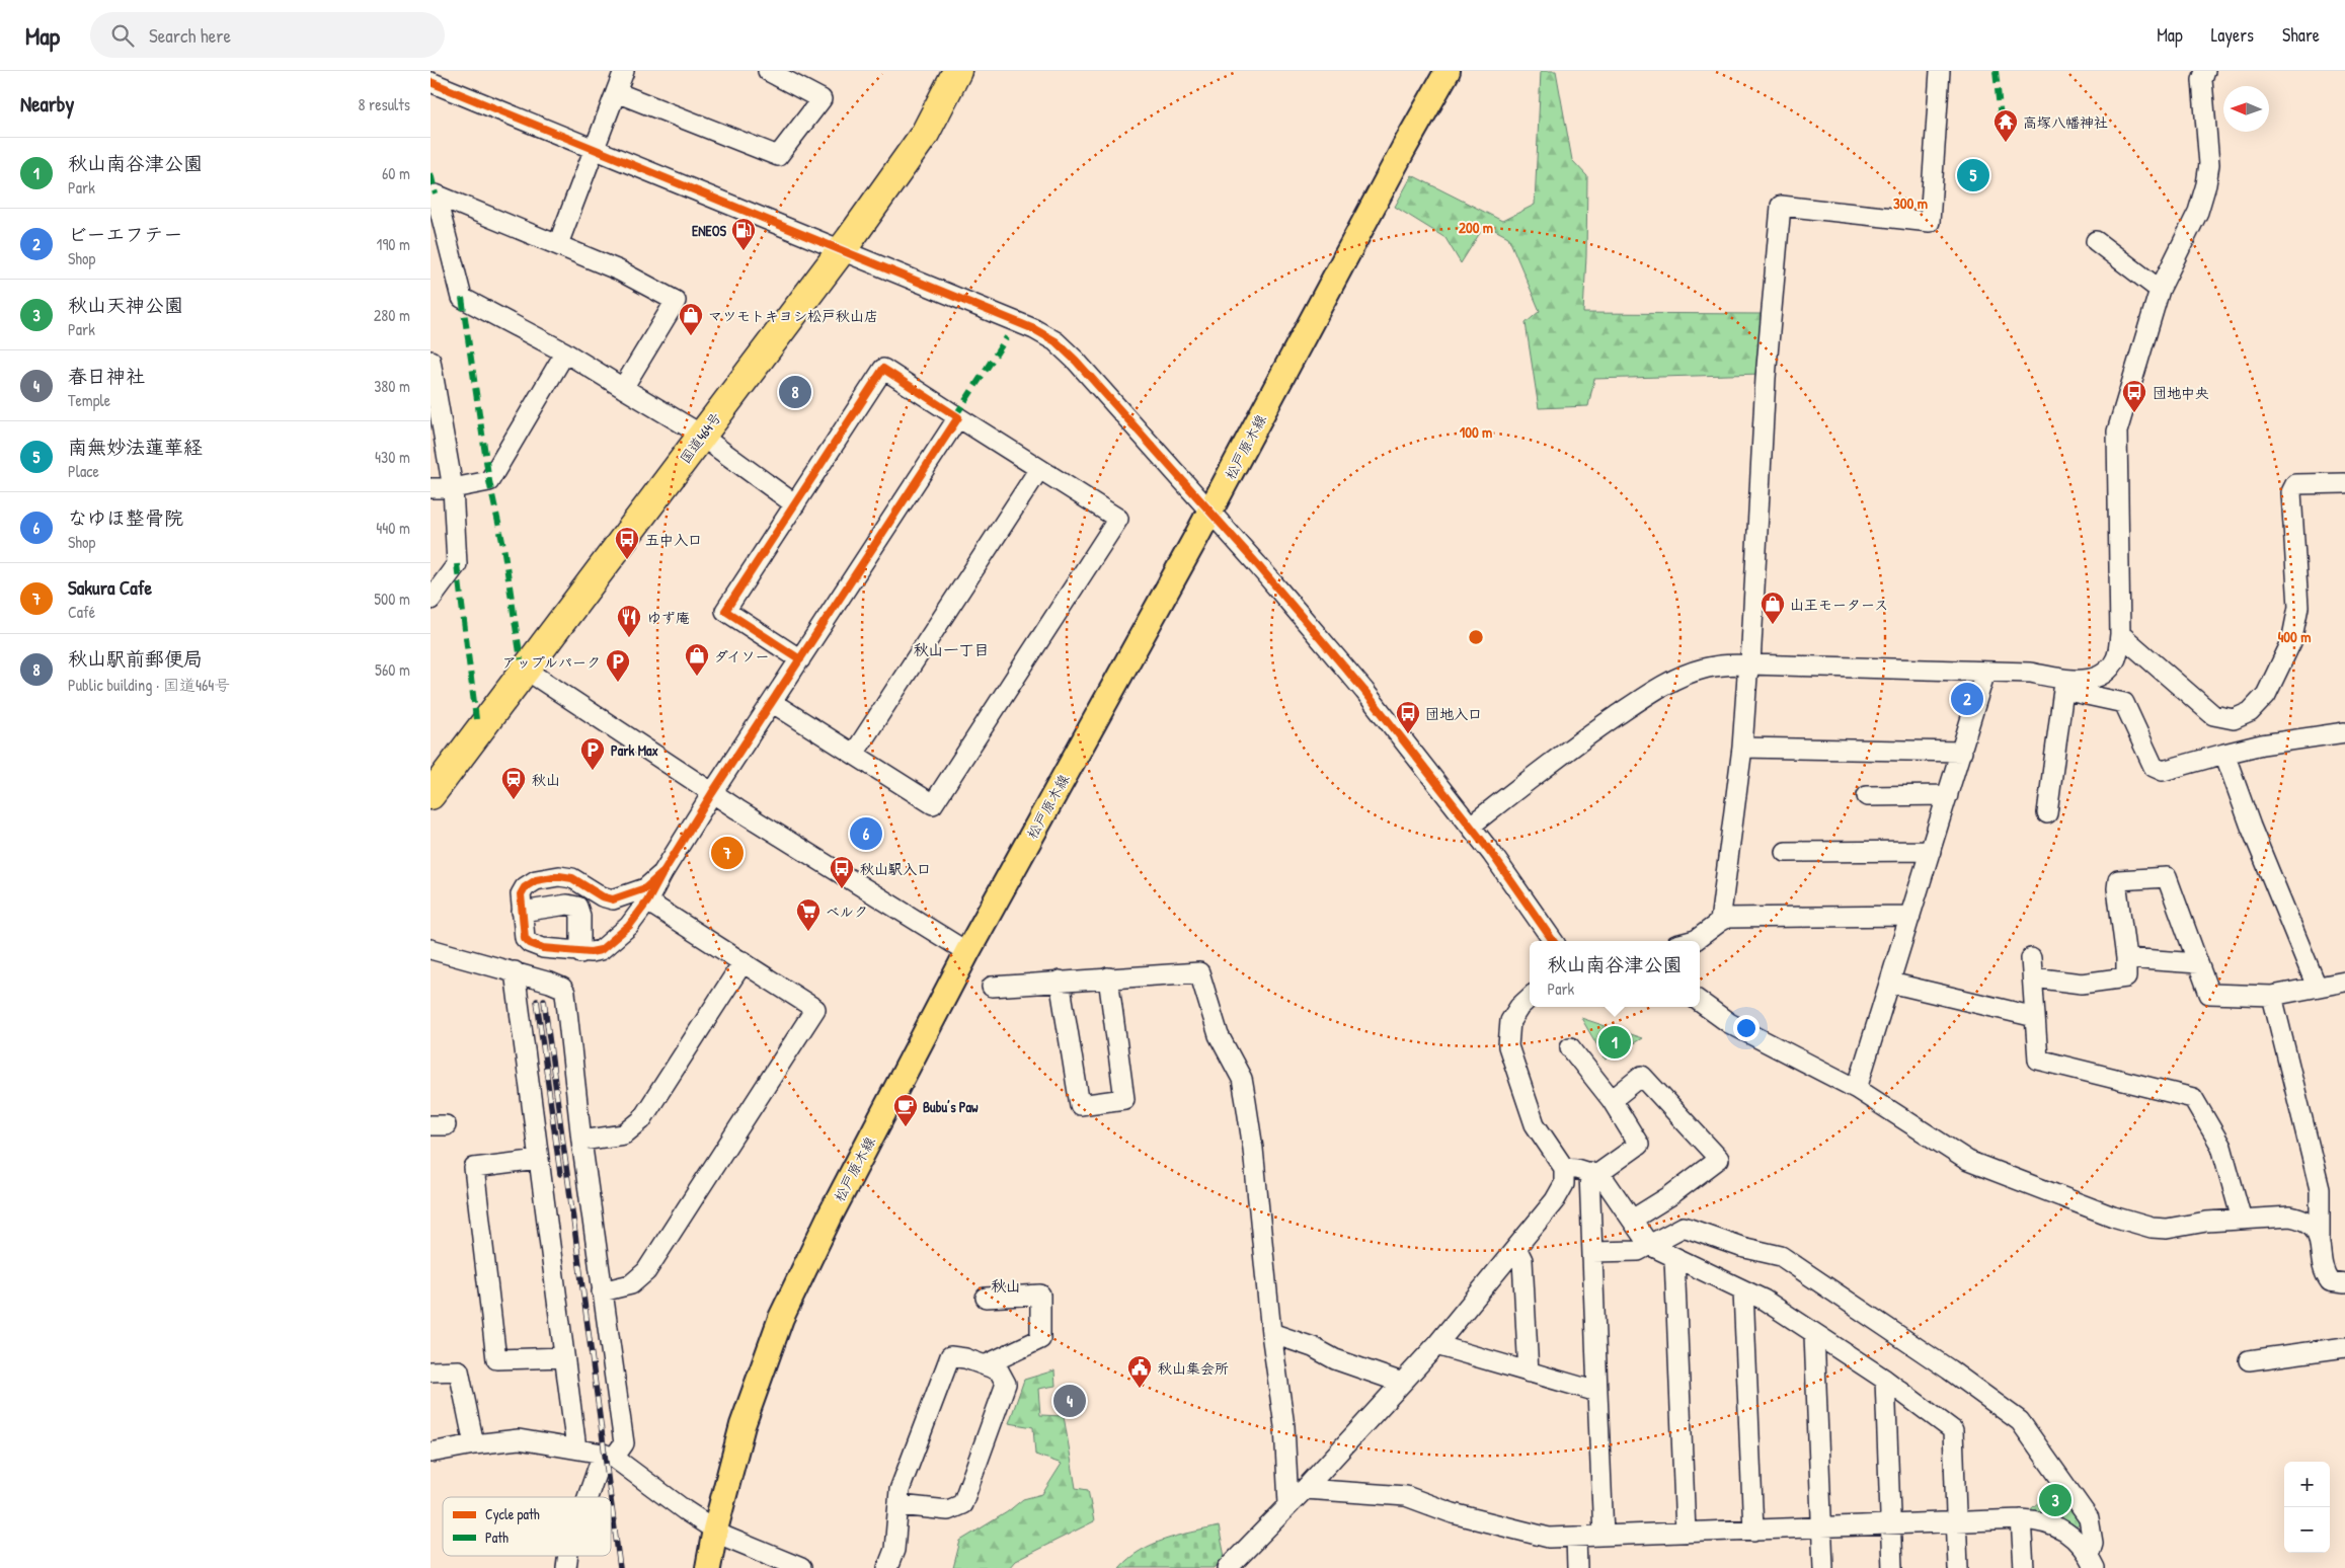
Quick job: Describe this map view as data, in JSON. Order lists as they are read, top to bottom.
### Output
{
  "streets": {
    "highway": ["国道464号"],
    "main road": ["松戸原木線"]
  },
  "districts": ["秋山一丁目", "秋山"],
  "places": {
    "temple": ["高塚八幡神社"],
    "fuel station": ["ENEOS"],
    "shop": ["マツモトキヨシ松戸秋山店", "山王モータース", "ダイソー"],
    "bus stop": [
      "団地中央",
      "五中入口",
      "団地入口",
      "秋山駅入口"
    ],
    "restaurant": ["ゆず庵"],
    "parking": ["アップルパーク", "Park Max"],
    "station": ["秋山"],
    "supermarket": ["ベルク"],
    "cafe": ["Bubu’s Paw"],
    "public building": ["秋山集会所"]
  },
  "legend": ["Cycle path", "Path"],
  "north": "left",
  "page": {
    "header": "Map",
    "search": "Search here",
    "nav": ["Map", "Layers", "Share"],
    "heading": ["Nearby", "8 results"],
    "list": [
      {
        "mark": "1",
        "name": "秋山南谷津公園",
        "note": "Park",
        "value": "60 m"
      },
      {
        "mark": "2",
        "name": "ビーエフテー",
        "note": "Shop",
        "value": "190 m"
      },
      {
        "mark": "3",
        "name": "秋山天神公園",
        "note": "Park",
        "value": "280 m"
      },
      {
        "mark": "4",
        "name": "春日神社",
        "note": "Temple",
        "value": "380 m"
      },
      {
        "mark": "5",
        "name": "南無妙法蓮華経",
        "note": "Place",
        "value": "430 m"
      },
      {
        "mark": "6",
        "name": "なゆほ整骨院",
        "note": "Shop",
        "value": "440 m"
      },
      {
        "mark": "7",
        "name": "Sakura Cafe",
        "note": "Café",
        "value": "500 m"
      },
      {
        "mark": "8",
        "name": "秋山駅前郵便局",
        "note": "Public building · 国道464号",
        "value": "560 m"
      }
    ],
    "pins": [
      "5",
      "8",
      "2",
      "6",
      "7",
      "1",
      "4",
      "3"
    ],
    "popup": ["秋山南谷津公園", "Park"],
    "map_buttons": ["+", "−"]
  },
  "rings": [
    "300 m",
    "200 m",
    "100 m",
    "400 m"
  ]
}
